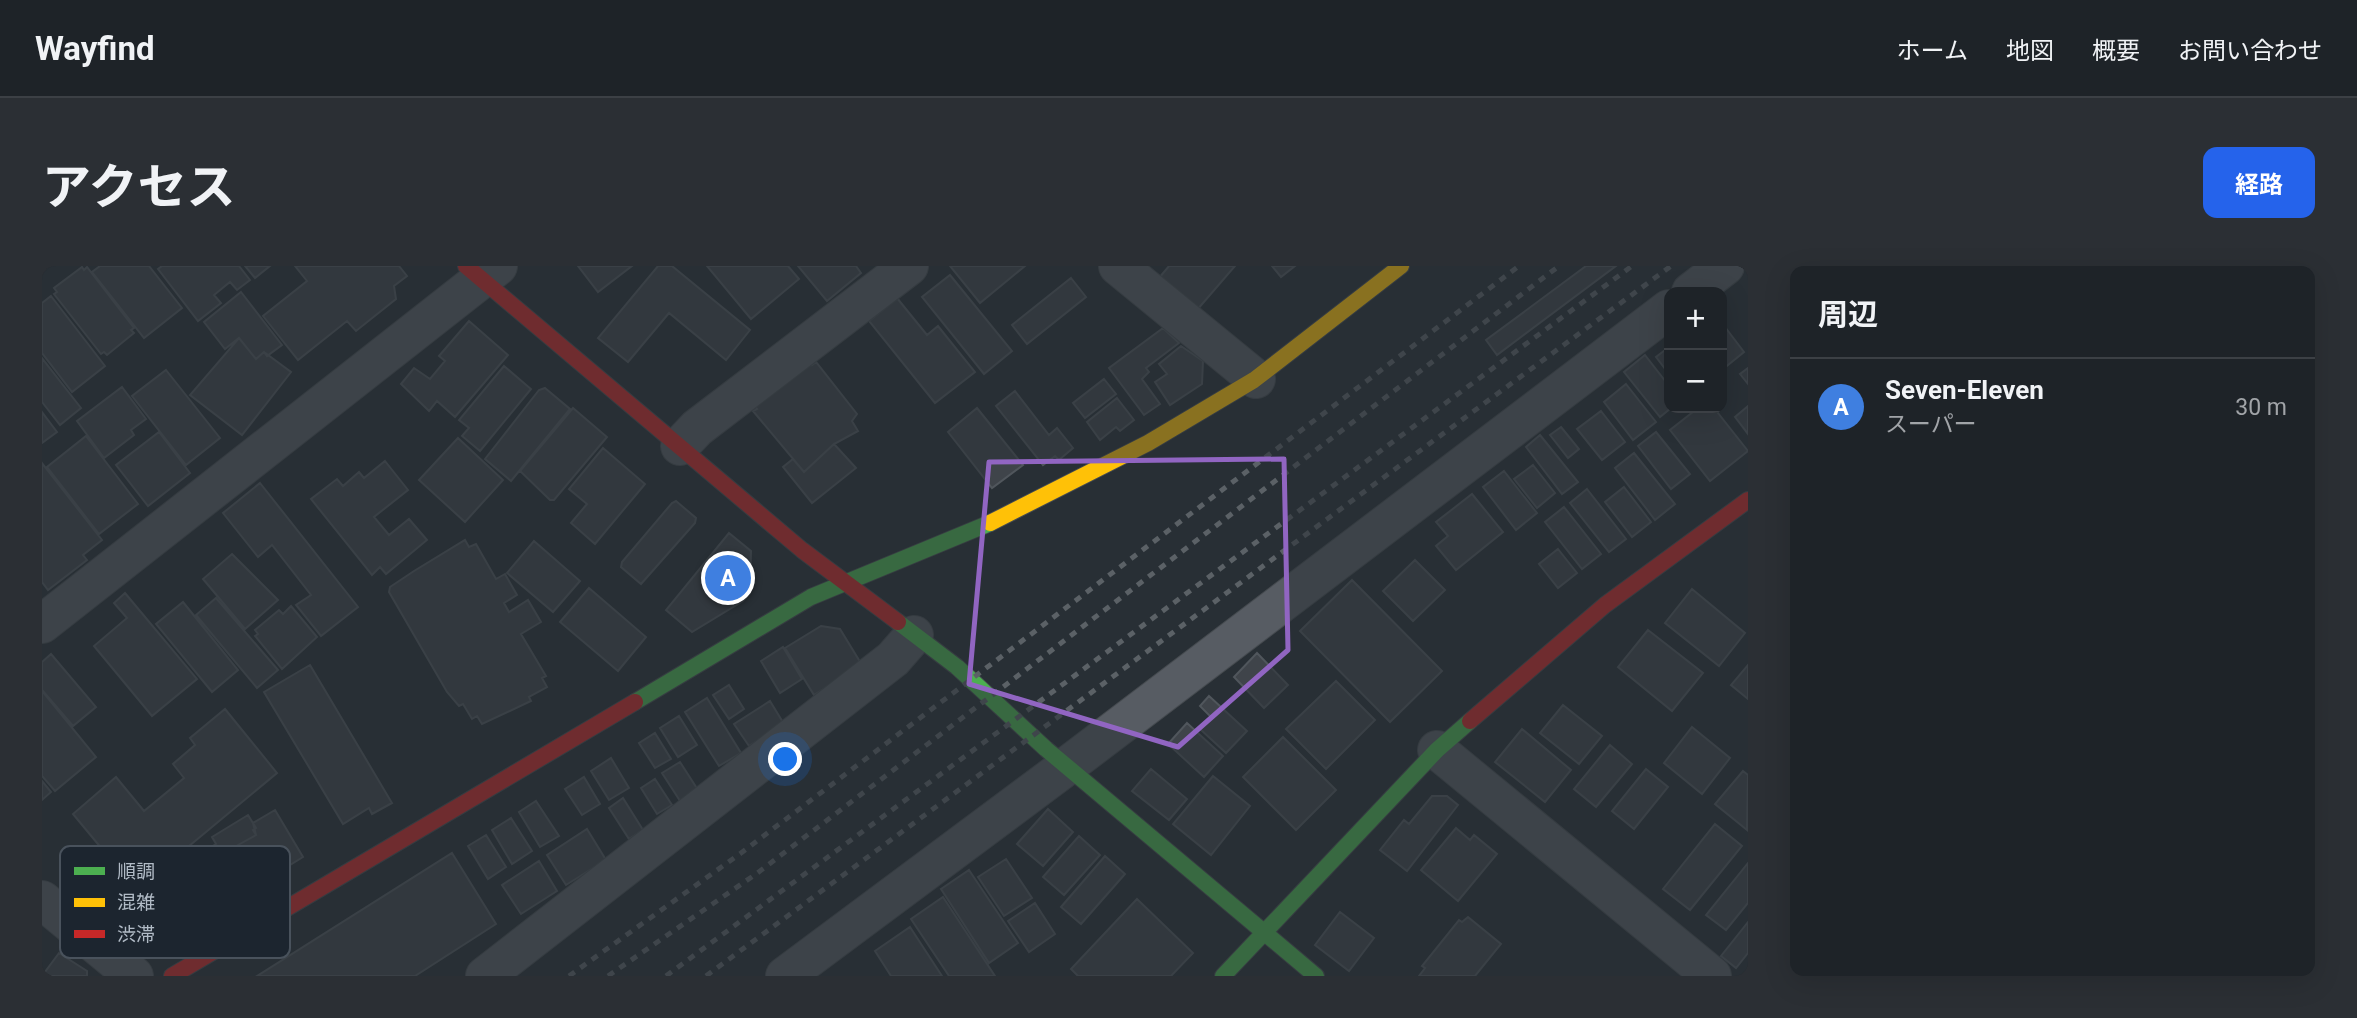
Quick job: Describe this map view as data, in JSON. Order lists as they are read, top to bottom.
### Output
{
  "legend": ["順調", "混雑", "渋滞"],
  "page": {
    "header": "Wayfind",
    "nav": [
      "ホーム",
      "地図",
      "概要",
      "お問い合わせ"
    ],
    "title": "アクセス",
    "buttons": "経路",
    "heading": "周辺",
    "map_buttons": ["+", "−"],
    "list": [
      {
        "mark": "A",
        "name": "Seven-Eleven",
        "note": "スーパー",
        "value": "30 m"
      }
    ],
    "pins": "A"
  }
}
